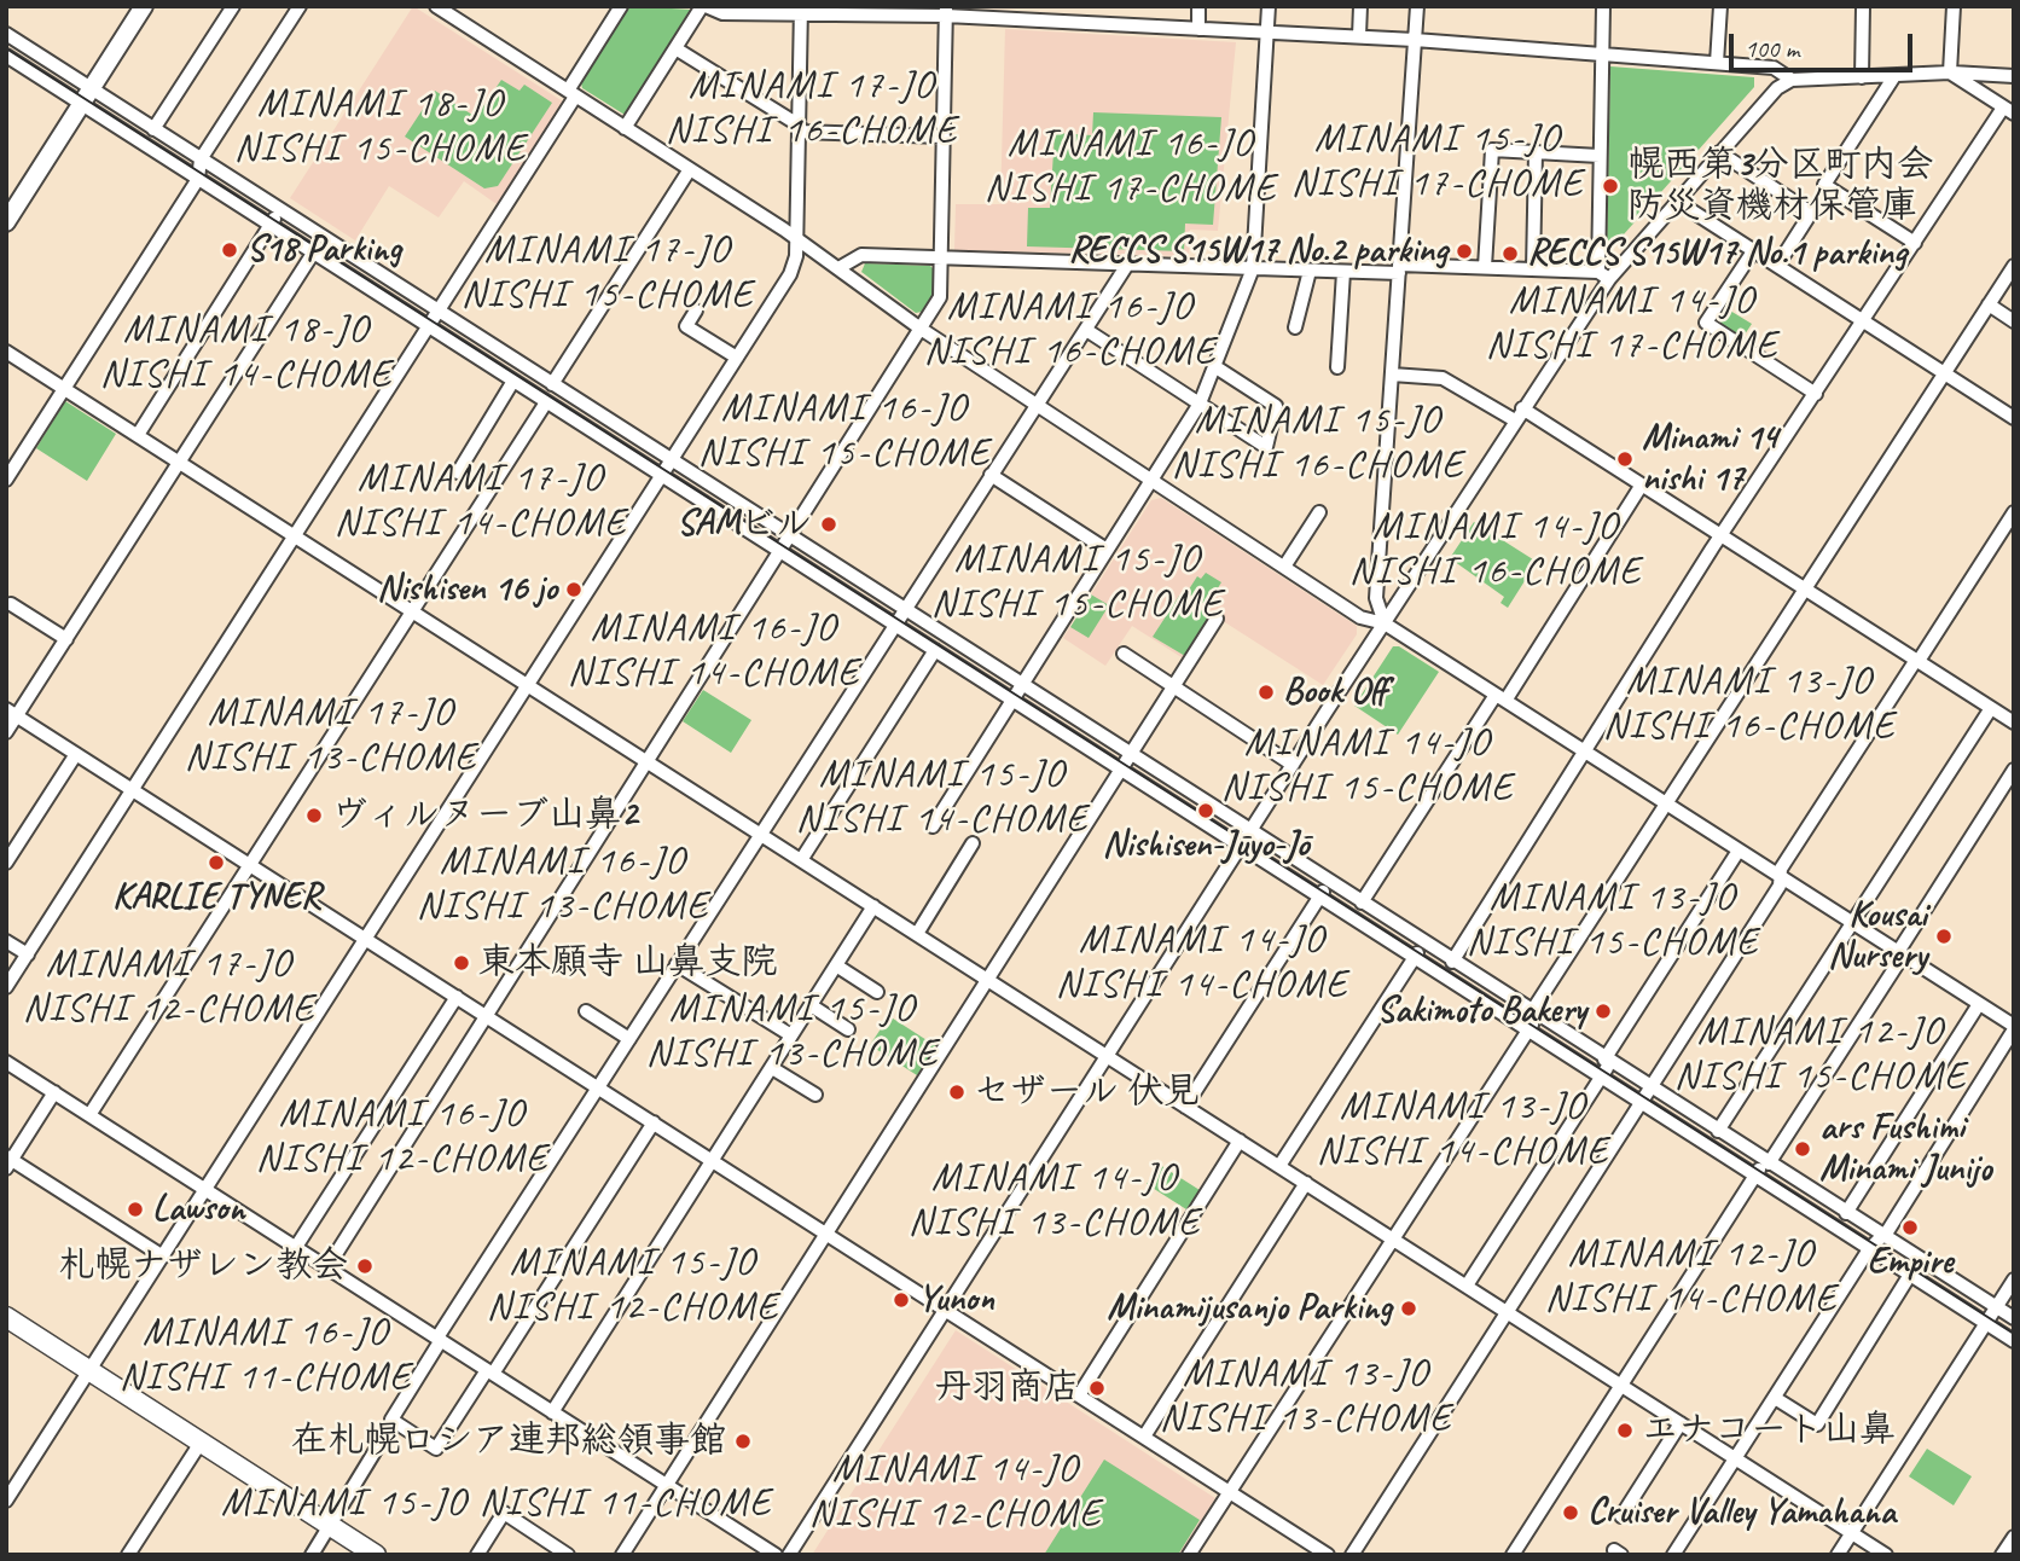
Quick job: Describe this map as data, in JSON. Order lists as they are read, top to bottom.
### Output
{
  "districts": [
    "MINAMI 17-JO NISHI 16-CHOME",
    "MINAMI 18-JO NISHI 15-CHOME",
    "MINAMI 15-JO NISHI 17-CHOME",
    "MINAMI 16-JO NISHI 17-CHOME",
    "MINAMI 17-JO NISHI 15-CHOME",
    "MINAMI 14-JO NISHI 17-CHOME",
    "MINAMI 16-JO NISHI 16-CHOME",
    "MINAMI 18-JO NISHI 14-CHOME",
    "MINAMI 16-JO NISHI 15-CHOME",
    "MINAMI 15-JO NISHI 16-CHOME",
    "MINAMI 17-JO NISHI 14-CHOME",
    "MINAMI 14-JO NISHI 16-CHOME",
    "MINAMI 15-JO NISHI 15-CHOME",
    "MINAMI 16-JO NISHI 14-CHOME",
    "MINAMI 13-JO NISHI 16-CHOME",
    "MINAMI 17-JO NISHI 13-CHOME",
    "MINAMI 14-JO NISHI 15-CHOME",
    "MINAMI 15-JO NISHI 14-CHOME",
    "MINAMI 16-JO NISHI 13-CHOME",
    "MINAMI 13-JO NISHI 15-CHOME",
    "MINAMI 14-JO NISHI 14-CHOME",
    "MINAMI 17-JO NISHI 12-CHOME",
    "MINAMI 15-JO NISHI 13-CHOME",
    "MINAMI 12-JO NISHI 15-CHOME",
    "MINAMI 13-JO NISHI 14-CHOME",
    "MINAMI 16-JO NISHI 12-CHOME",
    "MINAMI 14-JO NISHI 13-CHOME",
    "MINAMI 12-JO NISHI 14-CHOME",
    "MINAMI 15-JO NISHI 12-CHOME",
    "MINAMI 16-JO NISHI 11-CHOME",
    "MINAMI 13-JO NISHI 13-CHOME",
    "MINAMI 14-JO NISHI 12-CHOME",
    "MINAMI 15-JO NISHI 11-CHOME"
  ],
  "places": [
    "幌西第3分区町内会 防災資機材保管庫",
    "S18 Parking",
    "RECCS S15W17 No.2 parking",
    "RECCS S15W17 No.1 parking",
    "Minami 14 nishi 17",
    "SAMビル",
    "Nishisen 16 jo",
    "Book Off",
    "Nishisen-Jūyo-Jō",
    "ヴィルヌーブ山鼻2",
    "KARLIE TYNER",
    "Kousai Nursery",
    "東本願寺 山鼻支院",
    "Sakimoto Bakery",
    "セザール 伏見",
    "ars Fushimi Minami Junijo",
    "Lawson",
    "Empire",
    "札幌ナザレン教会",
    "Yunon",
    "Minamijusanjo Parking",
    "丹羽商店",
    "エナコート山鼻",
    "在札幌ロシア連邦総領事館",
    "Cruiser Valley Yamahana"
  ],
  "scale_bar": "100 m"
}
